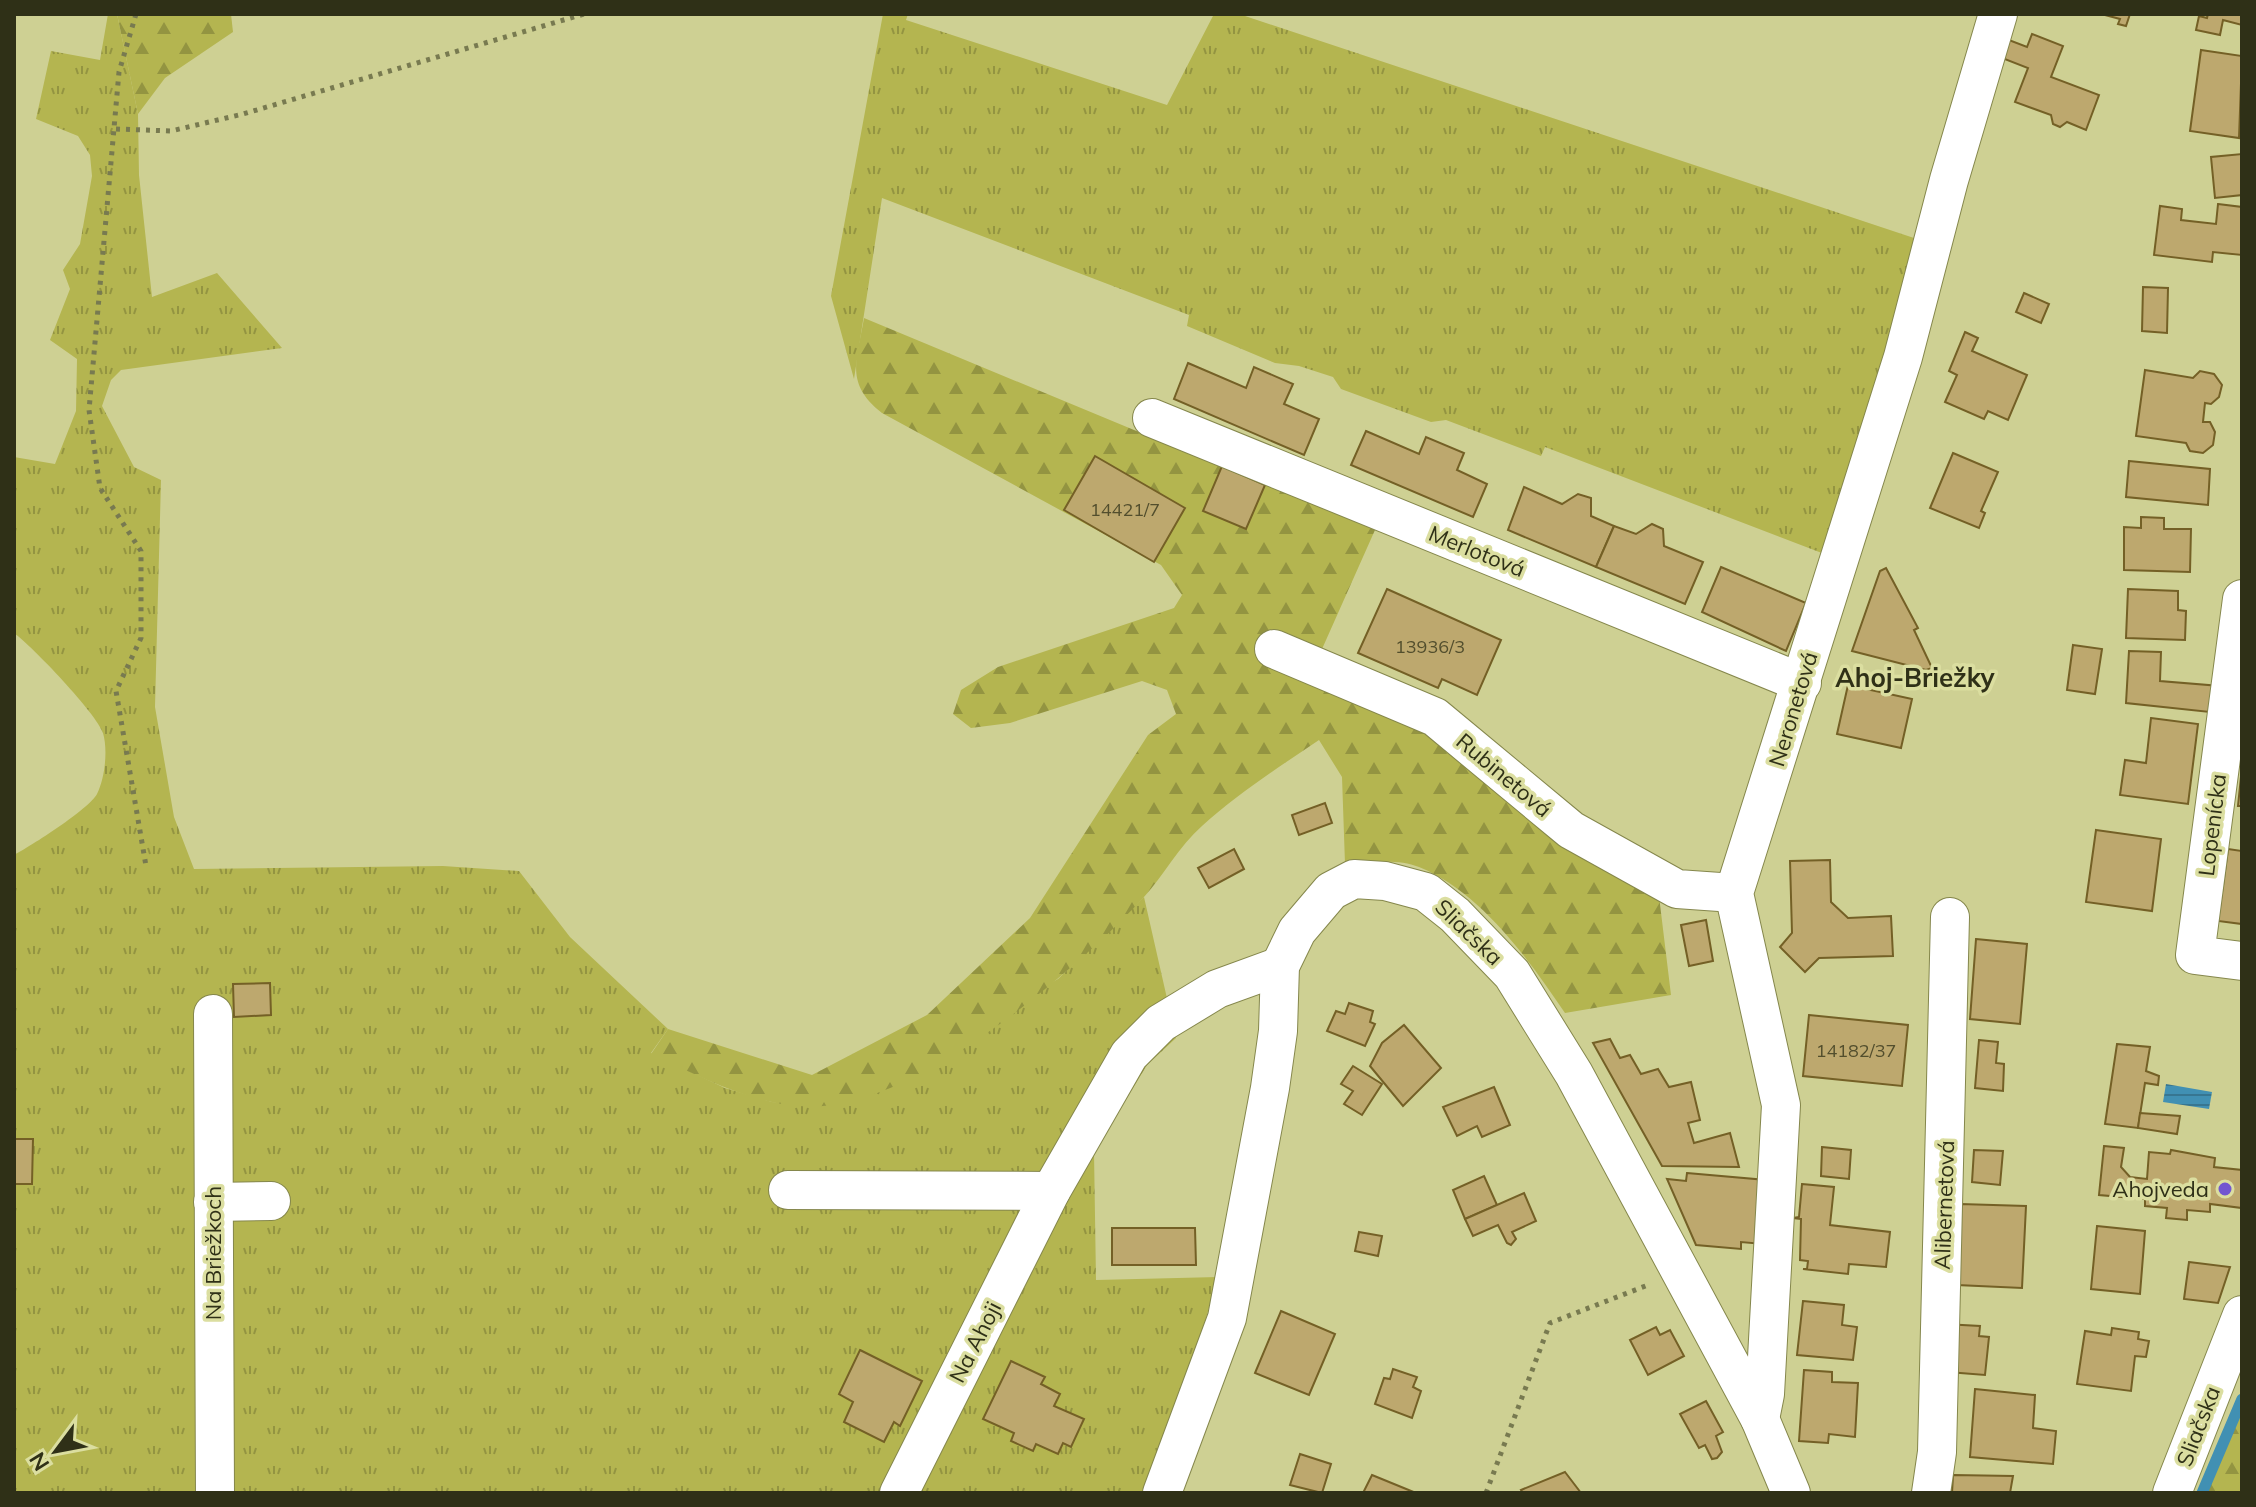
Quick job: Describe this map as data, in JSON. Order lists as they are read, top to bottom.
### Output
{
  "streets": {
    "street": [
      "Merlotová",
      "Neronetová",
      "Rubinetová",
      "Lopenícka",
      "Sliačska",
      "Alibernetová",
      "Na Briežkoch",
      "Na Ahoji"
    ]
  },
  "crossings": [
    ["Merlotová", "Neronetová"],
    ["Neronetová", "Rubinetová"],
    ["Sliačska", "Na Ahoji"]
  ],
  "districts": ["Ahoj-Briežky"],
  "places": ["Ahojveda"],
  "house_numbers": ["14421/7", "13936/3", "14182/37"],
  "north": "bottom left"
}
